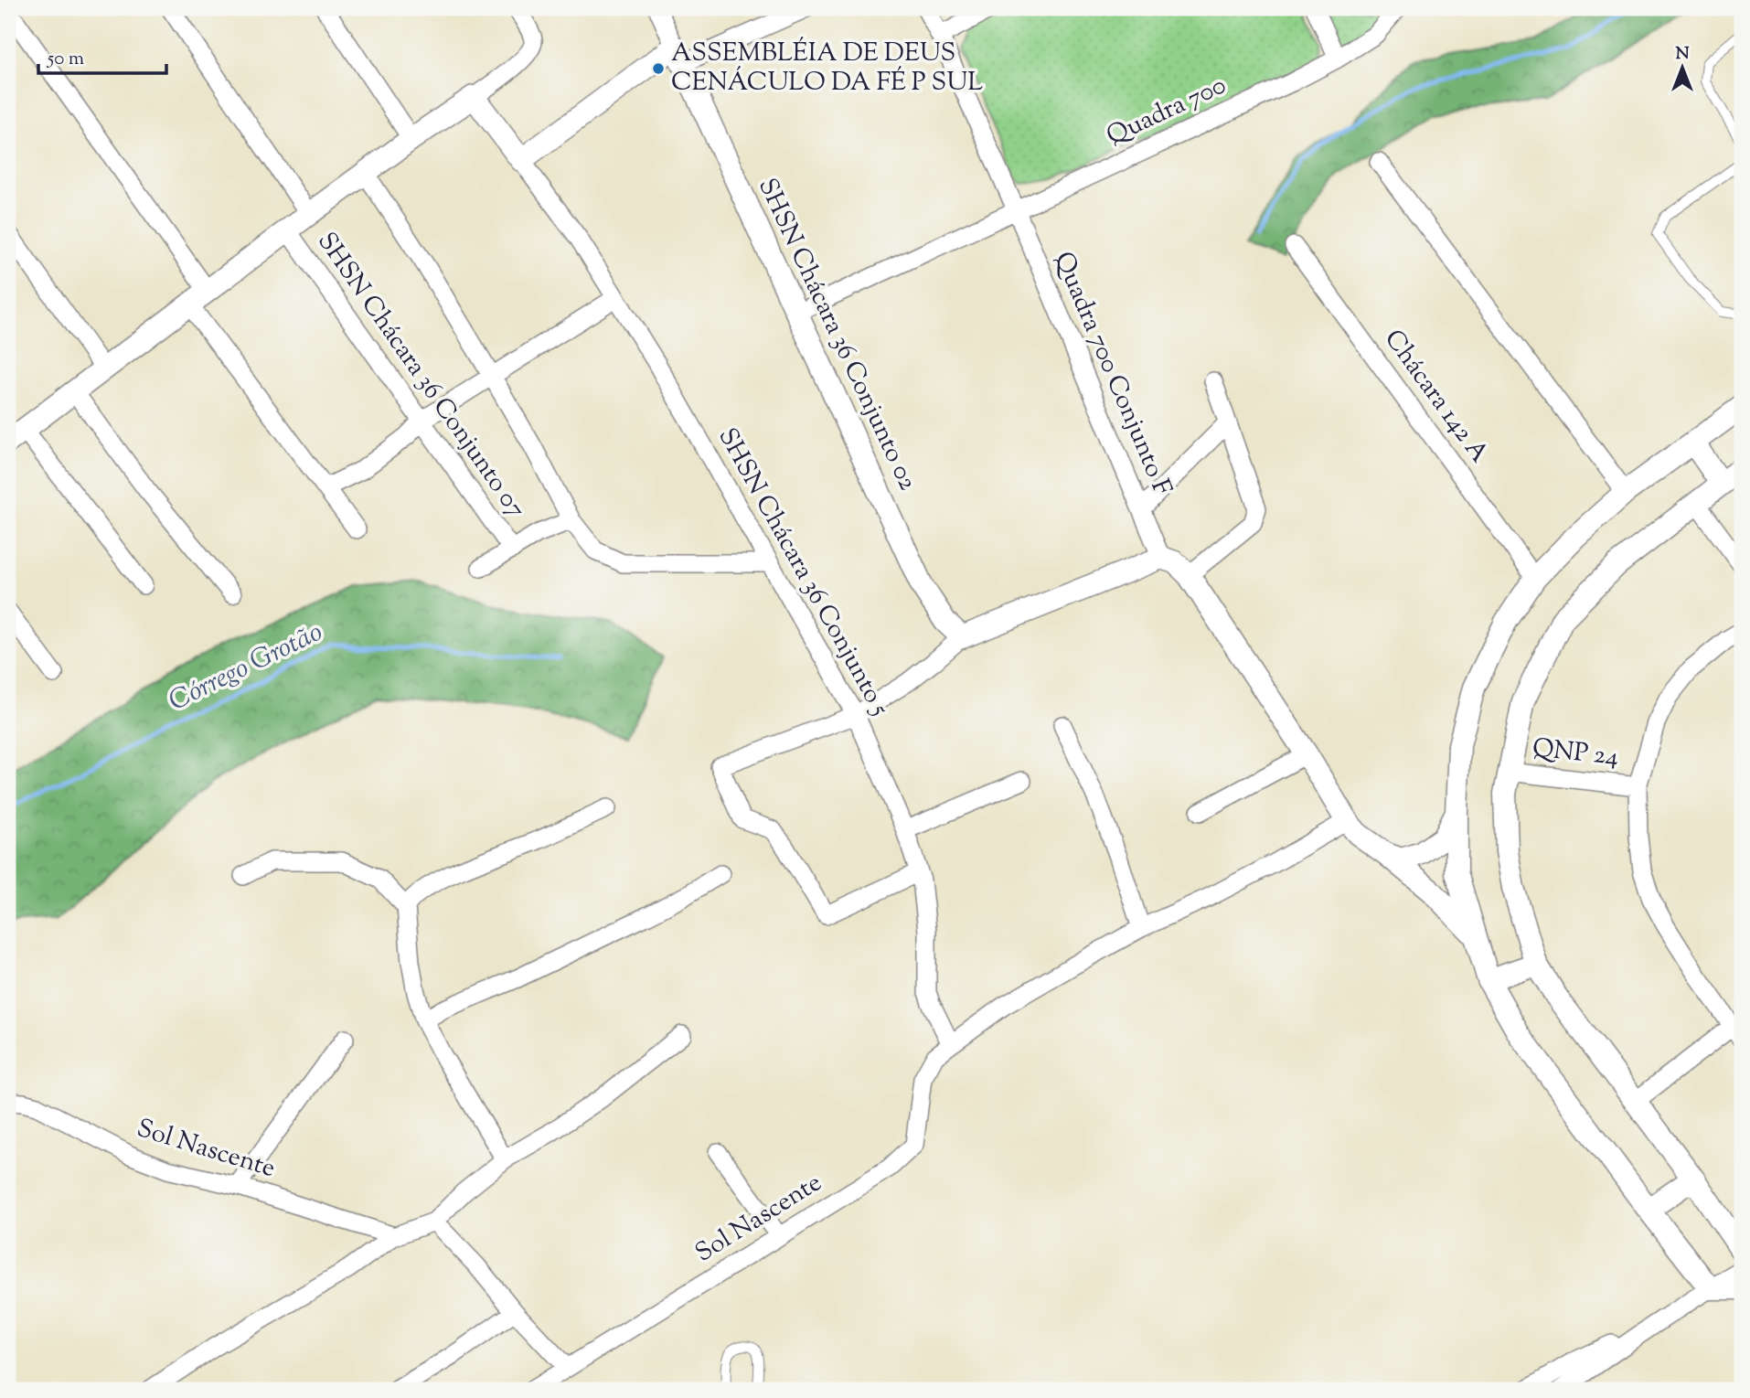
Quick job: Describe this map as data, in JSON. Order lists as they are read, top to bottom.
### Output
{
  "streets": {
    "street": [
      "Quadra 700",
      "SHSN Chácara 36 Conjunto 02",
      "Quadra 700 Conjunto F",
      "SHSN Chácara 36 Conjunto 07",
      "Chácara 142 A",
      "SHSN Chácara 36 Conjunto 5",
      "QNP 24",
      "Sol Nascente"
    ]
  },
  "crossings": [
    ["Quadra 700", "SHSN Chácara 36 Conjunto 02"],
    ["Quadra 700", "Quadra 700 Conjunto F"],
    ["SHSN Chácara 36 Conjunto 5", "Sol Nascente"]
  ],
  "water": ["Córrego Grotão"],
  "places": ["ASSEMBLÉIA DE DEUS CENÁCULO DA FÉ P SUL"],
  "scale_bar": "50 m",
  "north": "top"
}
